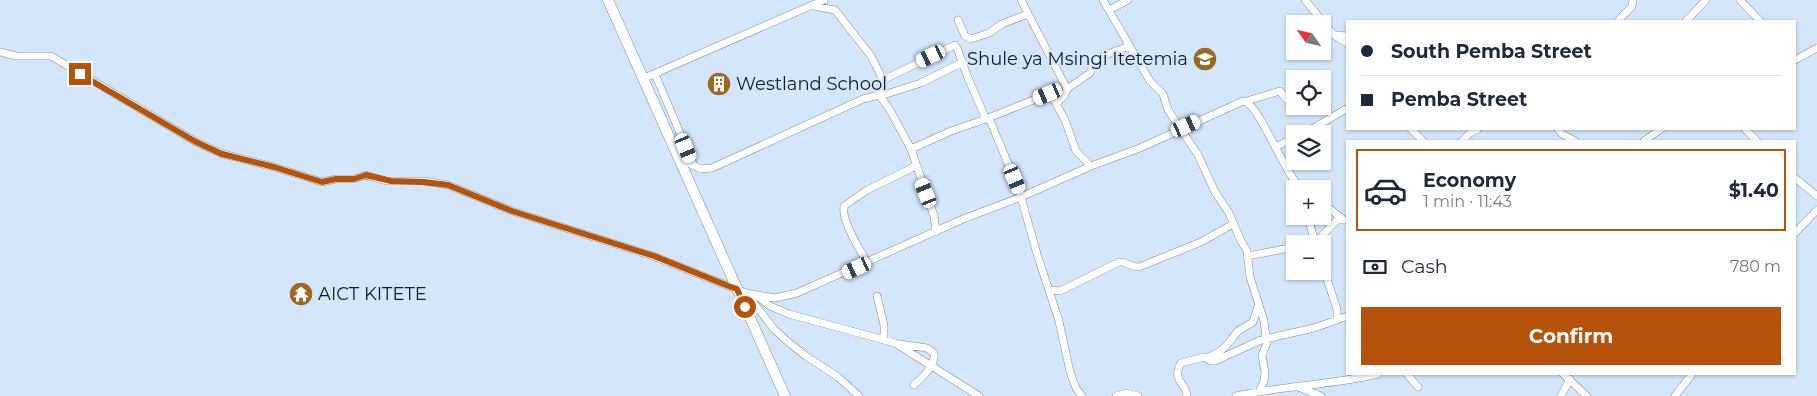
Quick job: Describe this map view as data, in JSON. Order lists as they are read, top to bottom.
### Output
{
  "places": {
    "school or university": ["Shule ya Msingi Itetemia"],
    "building": ["Westland School"],
    "temple": ["AICT KITETE"]
  },
  "north": "top left",
  "page": {
    "map_buttons": ["+", "−"],
    "banner": ["South Pemba Street", "Pemba Street"],
    "list": [
      {
        "name": "Economy",
        "note": "1 min · 11:43",
        "value": "$1.40"
      }
    ],
    "pay": ["Cash", "780 m"],
    "buttons": "Confirm"
  }
}
